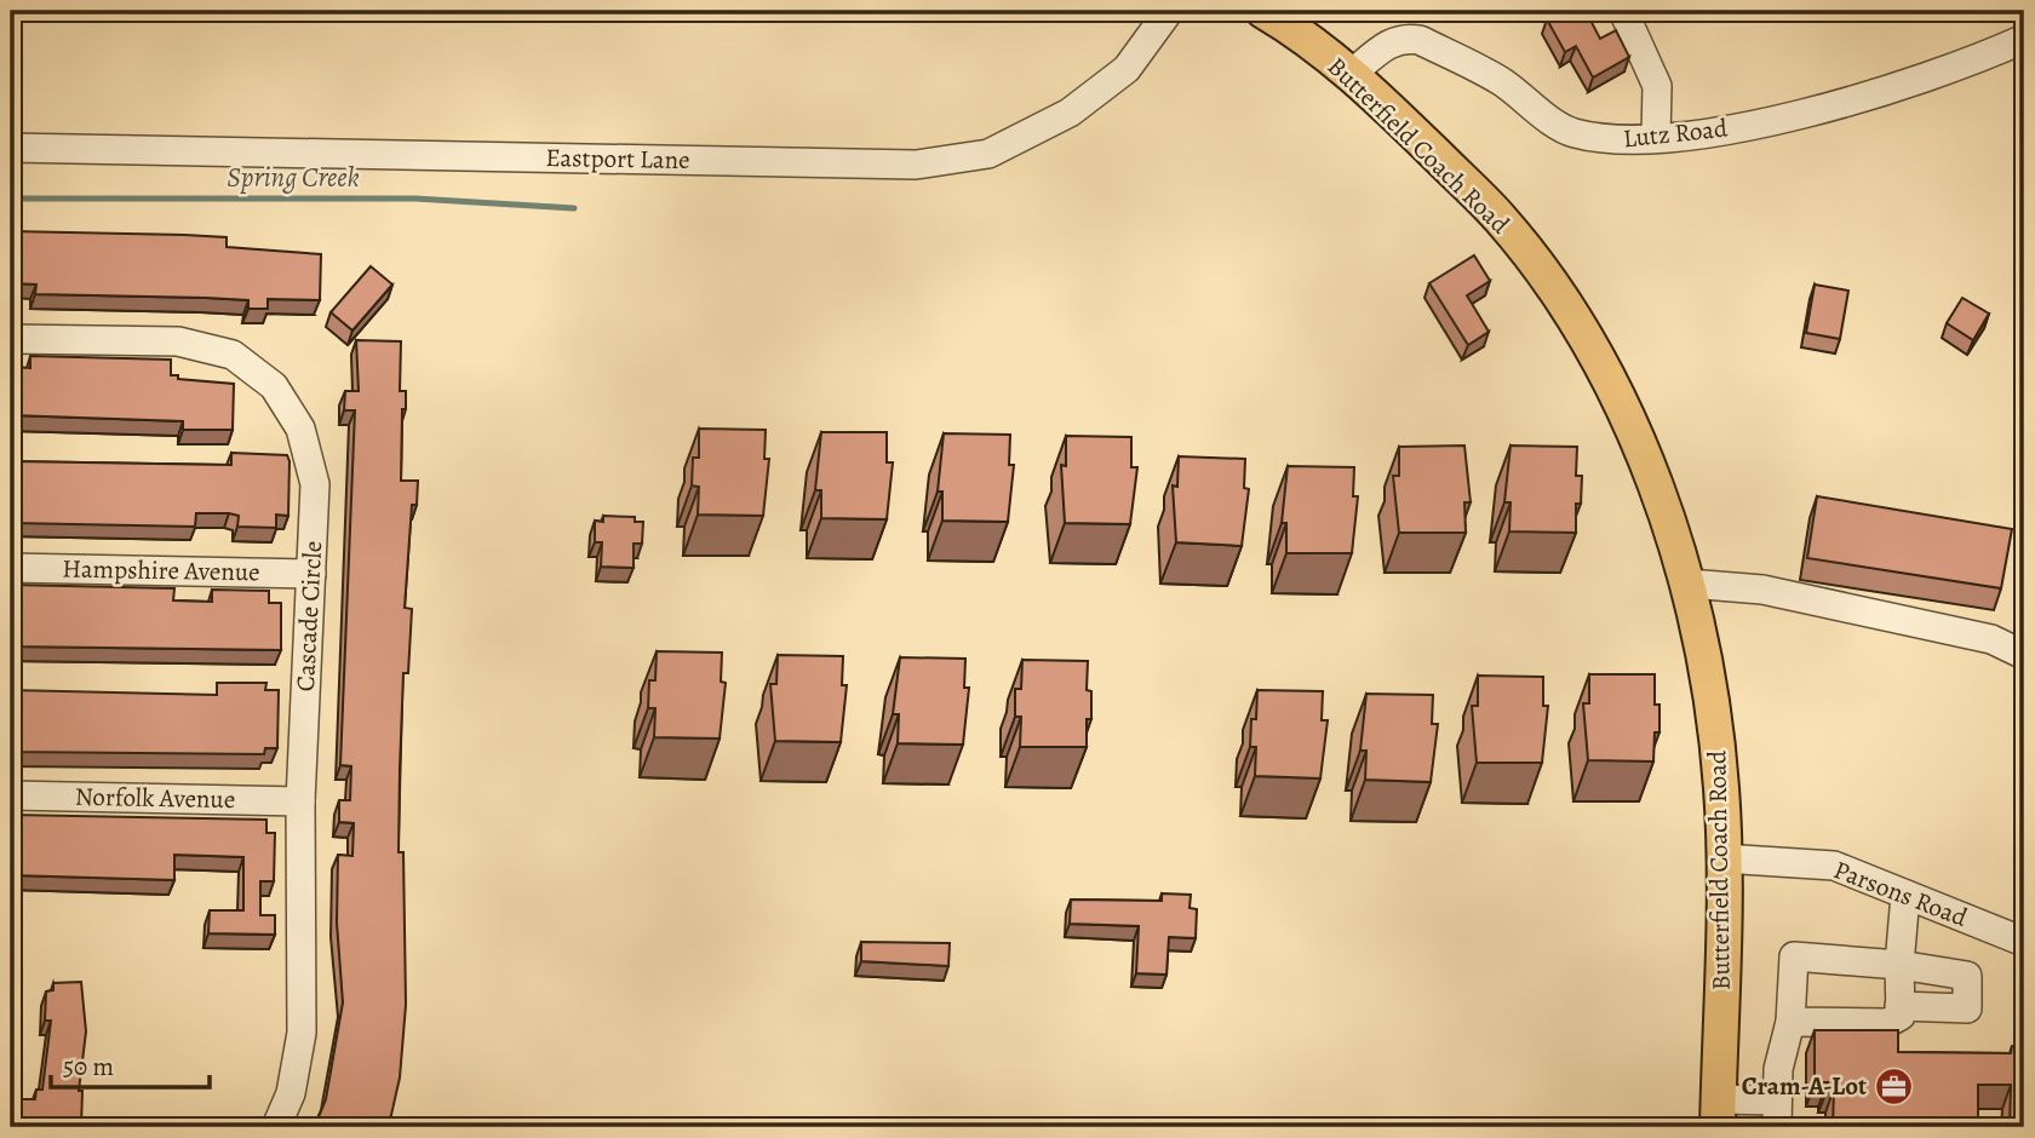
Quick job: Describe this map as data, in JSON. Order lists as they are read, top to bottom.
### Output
{
  "streets": {
    "main road": ["Butterfield Coach Road"],
    "street": [
      "Lutz Road",
      "Eastport Lane",
      "Hampshire Avenue",
      "Cascade Circle",
      "Norfolk Avenue",
      "Parsons Road"
    ]
  },
  "crossings": [
    ["Lutz Road", "Butterfield Coach Road"],
    ["Butterfield Coach Road", "Parsons Road"],
    ["Hampshire Avenue", "Cascade Circle"],
    ["Cascade Circle", "Norfolk Avenue"]
  ],
  "water": ["Spring Creek"],
  "places": {
    "office": ["Cram-A-Lot"]
  },
  "scale_bar": "50 m"
}
